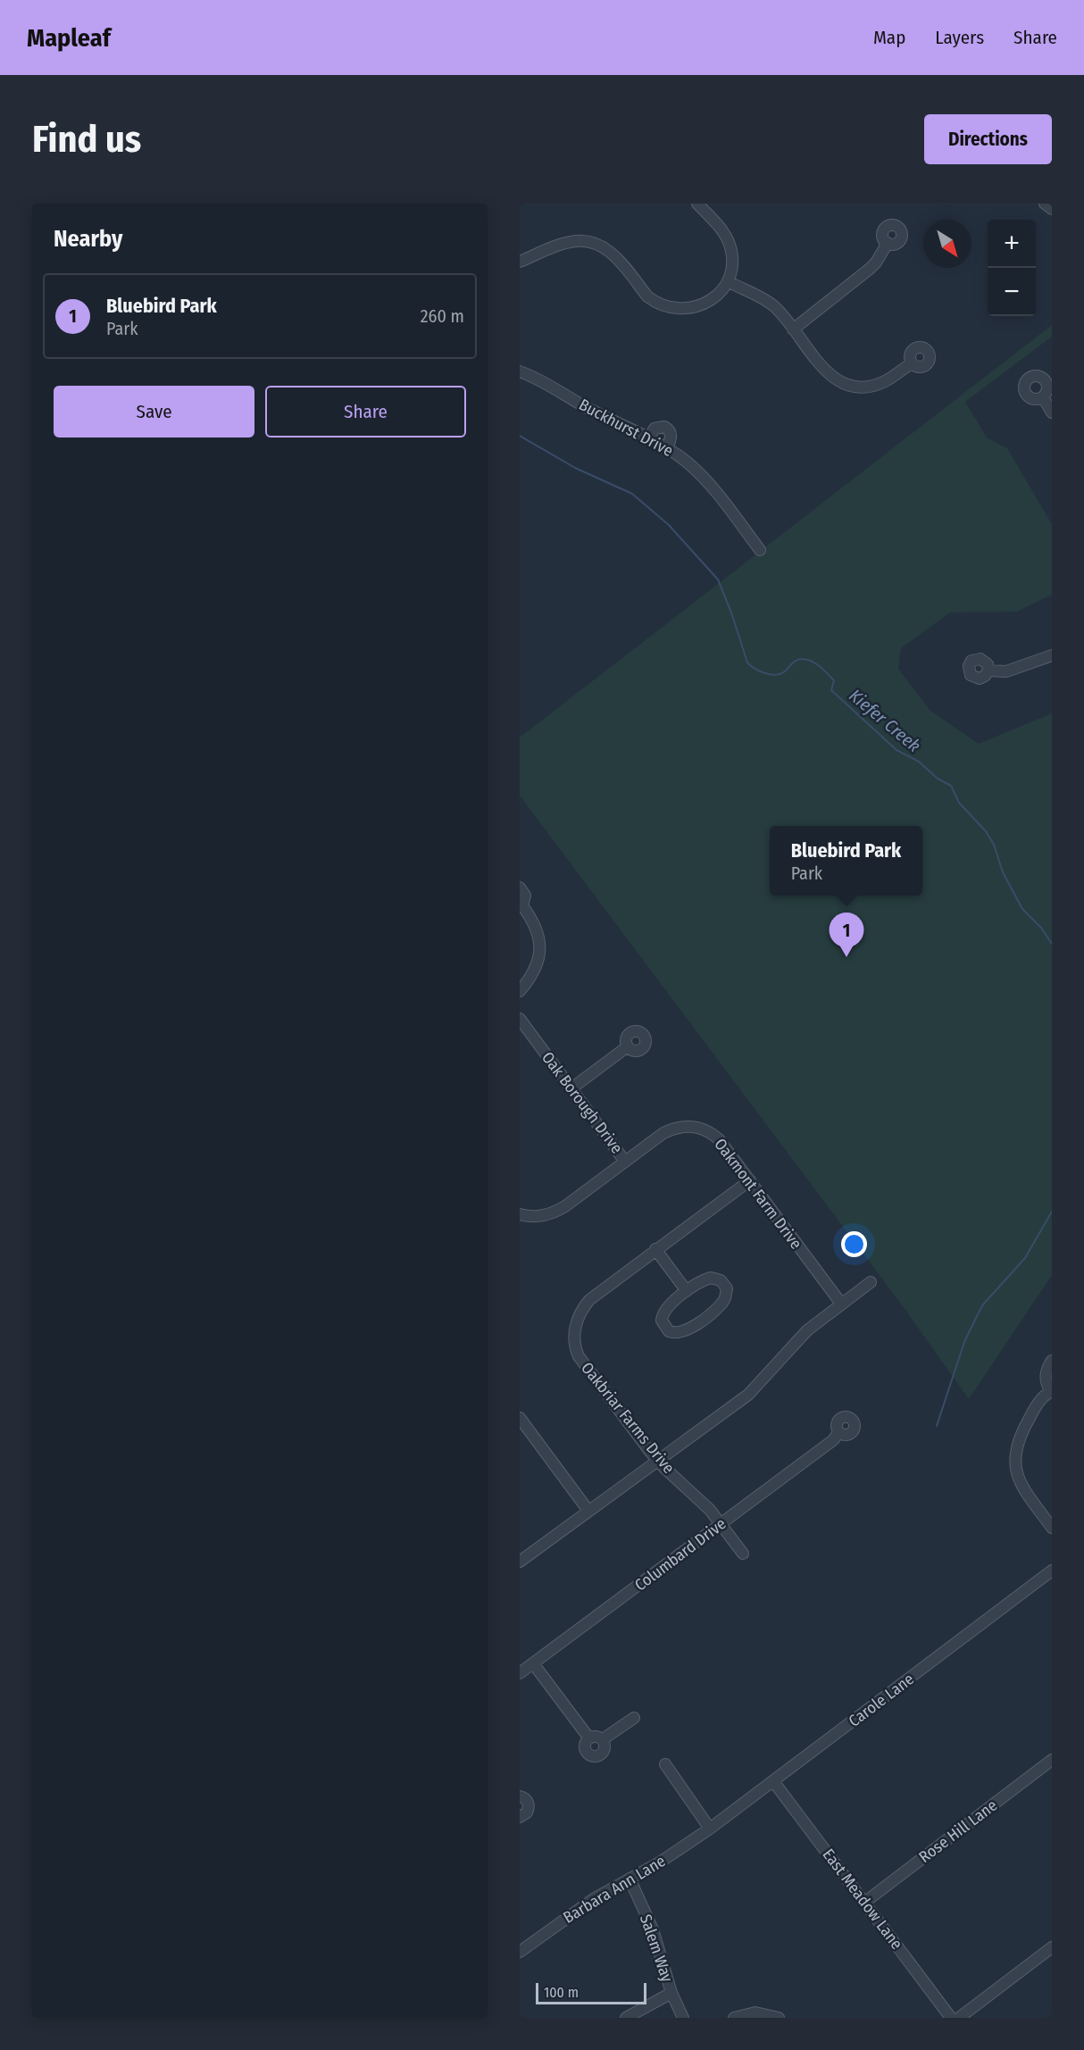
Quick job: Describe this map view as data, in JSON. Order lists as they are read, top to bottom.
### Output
{
  "streets": {
    "street": [
      "Buckhurst Drive",
      "Oak Borough Drive",
      "Oakmont Farm Drive",
      "Oakbriar Farms Drive",
      "Columbard Drive",
      "Carole Lane",
      "Rose Hill Lane",
      "Barbara Ann Lane",
      "East Meadow Lane",
      "Salem Way"
    ]
  },
  "crossings": [
    ["Oak Borough Drive", "Oakmont Farm Drive"],
    ["Oakmont Farm Drive", "Oakbriar Farms Drive"],
    ["Oakbriar Farms Drive", "Columbard Drive"],
    ["Carole Lane", "Barbara Ann Lane"],
    ["Carole Lane", "East Meadow Lane"],
    ["Rose Hill Lane", "East Meadow Lane"],
    ["Barbara Ann Lane", "Salem Way"]
  ],
  "water": ["Kiefer Creek"],
  "scale_bar": "100 m",
  "north": "bottom right",
  "page": {
    "header": "Mapleaf",
    "nav": ["Map", "Layers", "Share"],
    "buttons": [
      "Directions",
      ["Save", "Share"]
    ],
    "title": "Find us",
    "heading": "Nearby",
    "map_buttons": ["+", "−"],
    "list": [
      {
        "mark": "1",
        "name": "Bluebird Park",
        "note": "Park",
        "value": "260 m"
      }
    ],
    "popup": ["Bluebird Park", "Park"],
    "pins": "1",
    "scale": "100 m"
  }
}
